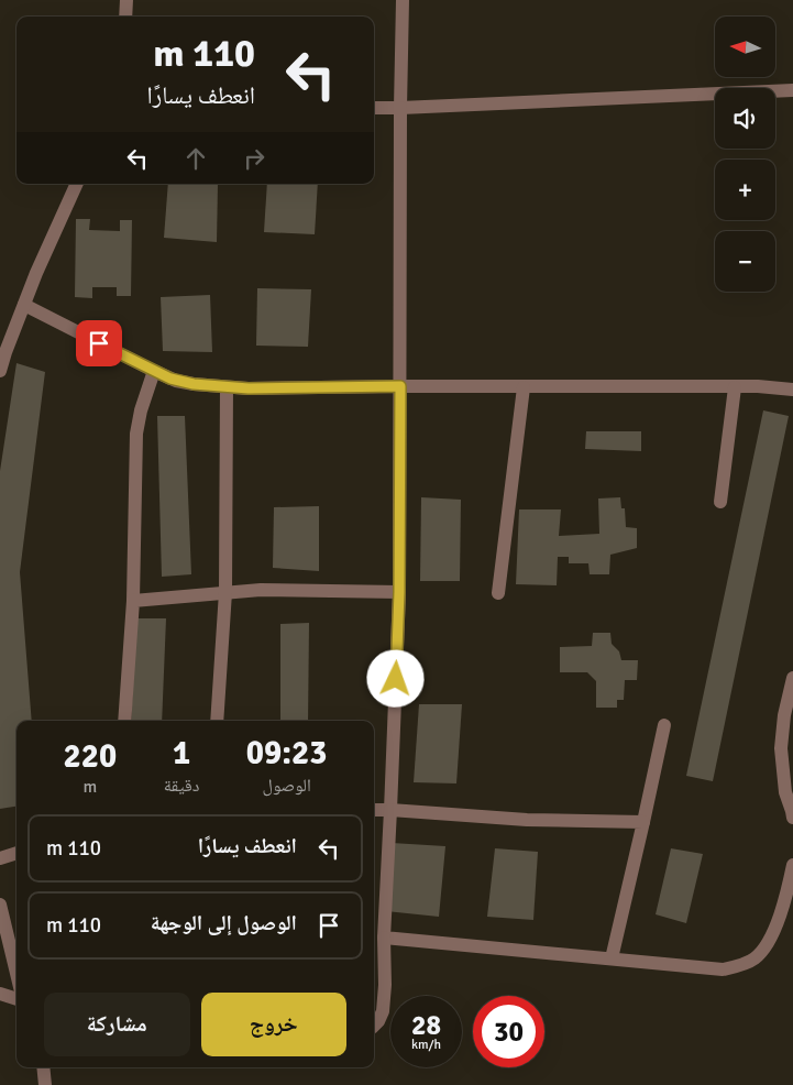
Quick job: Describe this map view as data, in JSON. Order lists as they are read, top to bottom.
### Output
{
  "north": "left",
  "page": {
    "map_buttons": ["+", "−"],
    "turn": ["110 m", "انعطف يسارًا"],
    "eta": [
      "09:23",
      "الوصول",
      "1",
      "دقيقة",
      "220",
      "m"
    ],
    "list": [
      {
        "name": "انعطف يسارًا",
        "value": "110 m"
      },
      {
        "name": "الوصول إلى الوجهة",
        "value": "110 m"
      }
    ],
    "buttons": ["خروج", "مشاركة"],
    "speed": "28 km/h",
    "limit": "30"
  }
}
